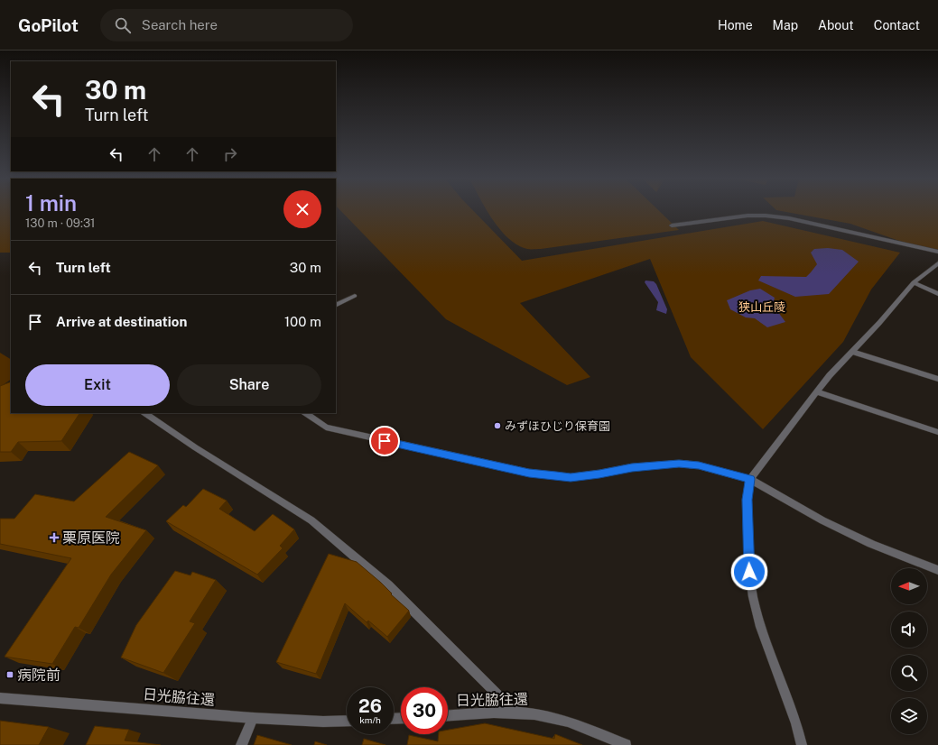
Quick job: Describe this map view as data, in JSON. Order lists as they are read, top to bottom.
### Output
{
  "streets": {
    "street": ["日光脇往還"]
  },
  "parks": ["狭山丘陵"],
  "places": {
    "other": ["みずほひじり保育園"],
    "health": ["栗原医院"],
    "transit": ["病院前"]
  },
  "north": "left",
  "page": {
    "header": "GoPilot",
    "search": "Search here",
    "nav": [
      "Home",
      "Map",
      "About",
      "Contact"
    ],
    "turn": ["30 m", "Turn left"],
    "heading": ["1 min", "130 m · 09:31"],
    "list": [
      {
        "name": "Turn left",
        "value": "30 m"
      },
      {
        "name": "Arrive at destination",
        "value": "100 m"
      }
    ],
    "buttons": ["Exit", "Share"],
    "speed": "26 km/h",
    "limit": "30"
  }
}
